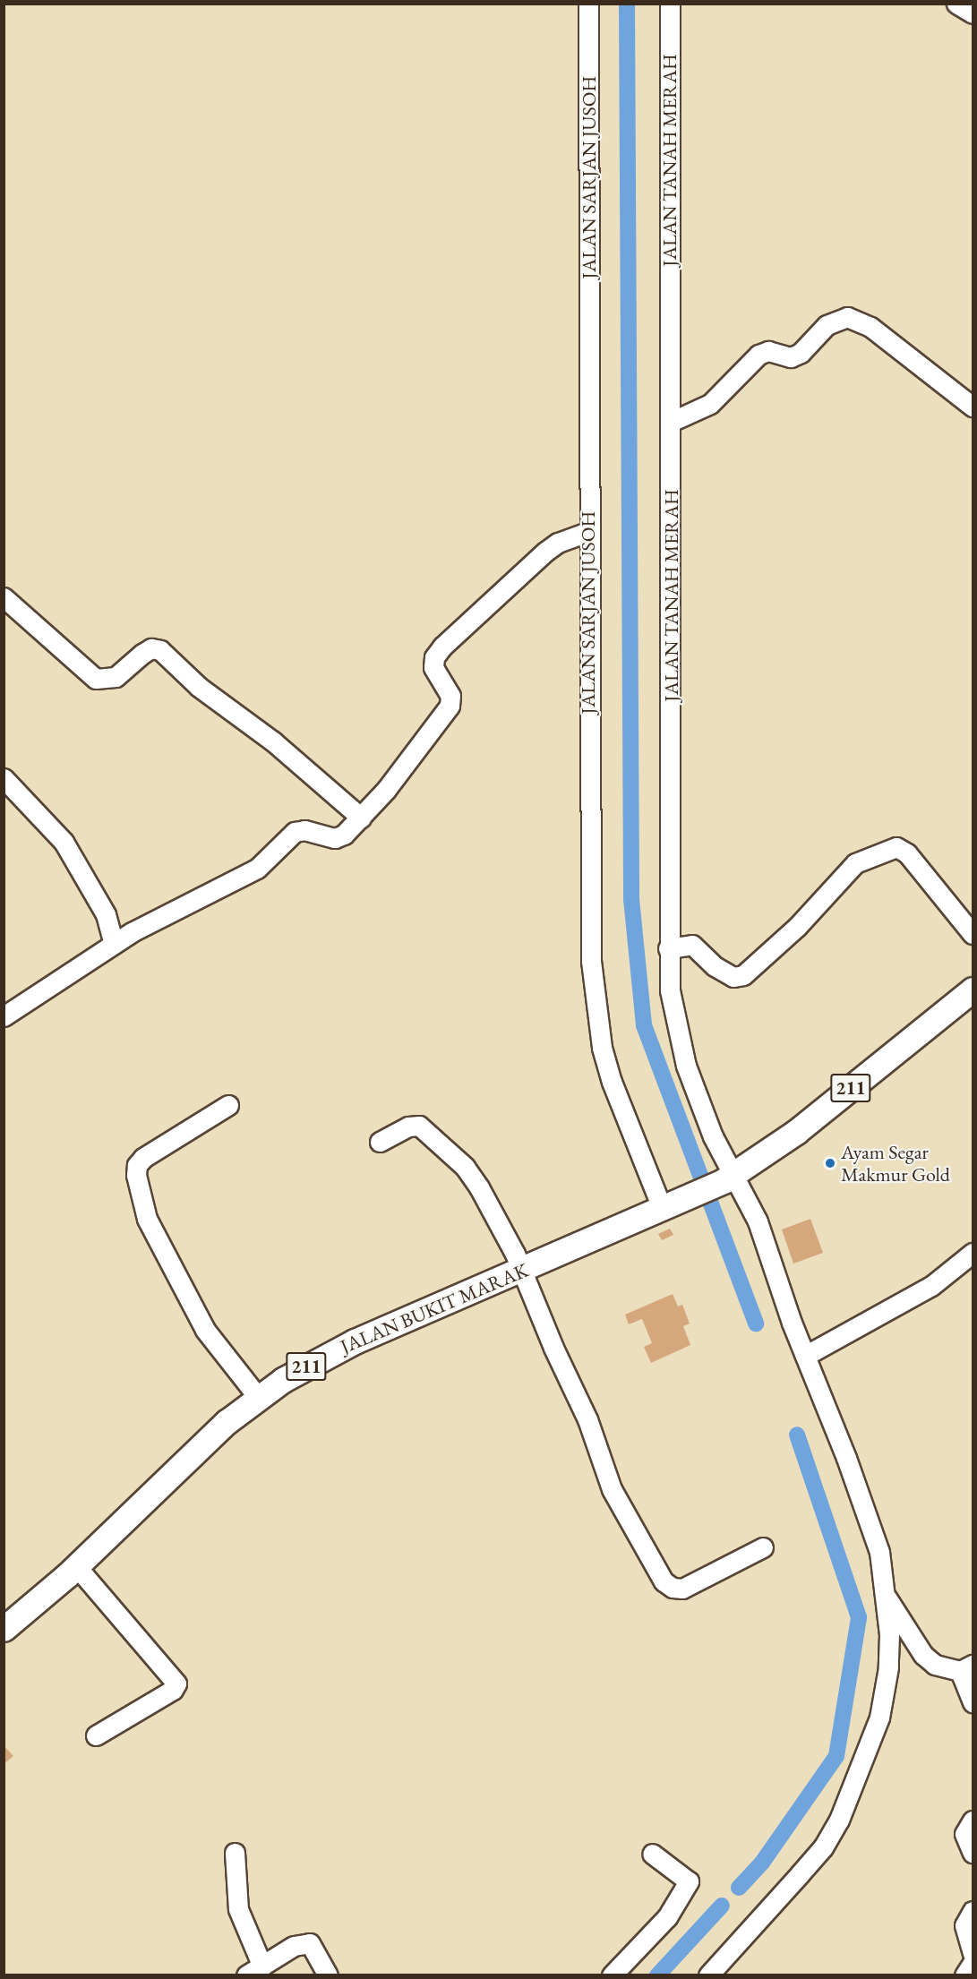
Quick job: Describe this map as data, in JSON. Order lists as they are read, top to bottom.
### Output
{
  "streets": {
    "main road": ["211", "JALAN BUKIT MARAK"],
    "street": ["JALAN TANAH MERAH", "JALAN SARJAN JUSOH"]
  },
  "crossings": [
    ["JALAN TANAH MERAH", "211"],
    ["JALAN TANAH MERAH", "JALAN BUKIT MARAK"],
    ["JALAN SARJAN JUSOH", "JALAN BUKIT MARAK"],
    ["211", "JALAN BUKIT MARAK"]
  ],
  "places": ["Ayam Segar Makmur Gold"]
}
